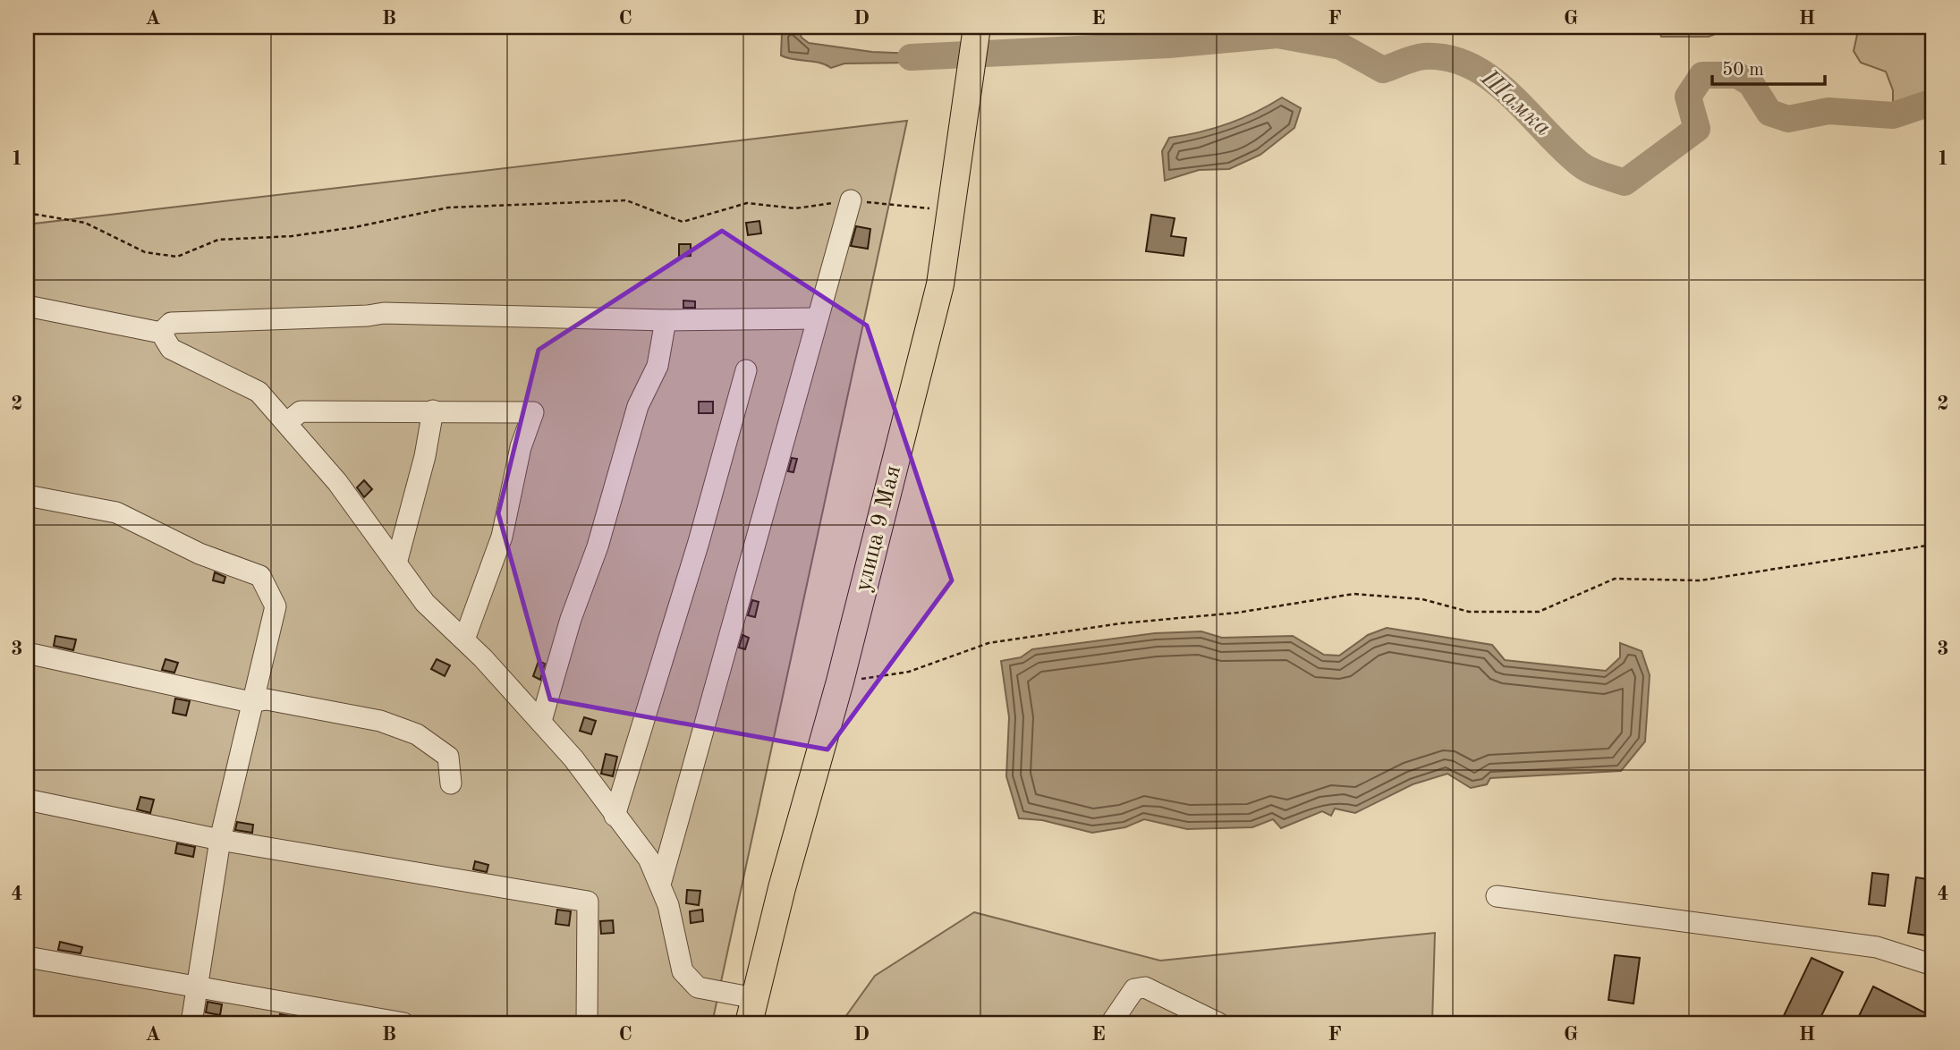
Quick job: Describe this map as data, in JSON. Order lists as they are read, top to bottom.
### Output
{
  "streets": {
    "main road": ["улица 9 Мая"]
  },
  "water": ["Шамка"],
  "scale_bar": "50 m",
  "grid": {
    "columns": [
      "A",
      "B",
      "C",
      "D",
      "E",
      "F",
      "G",
      "H"
    ],
    "rows": [
      "1",
      "2",
      "3",
      "4"
    ]
  }
}
